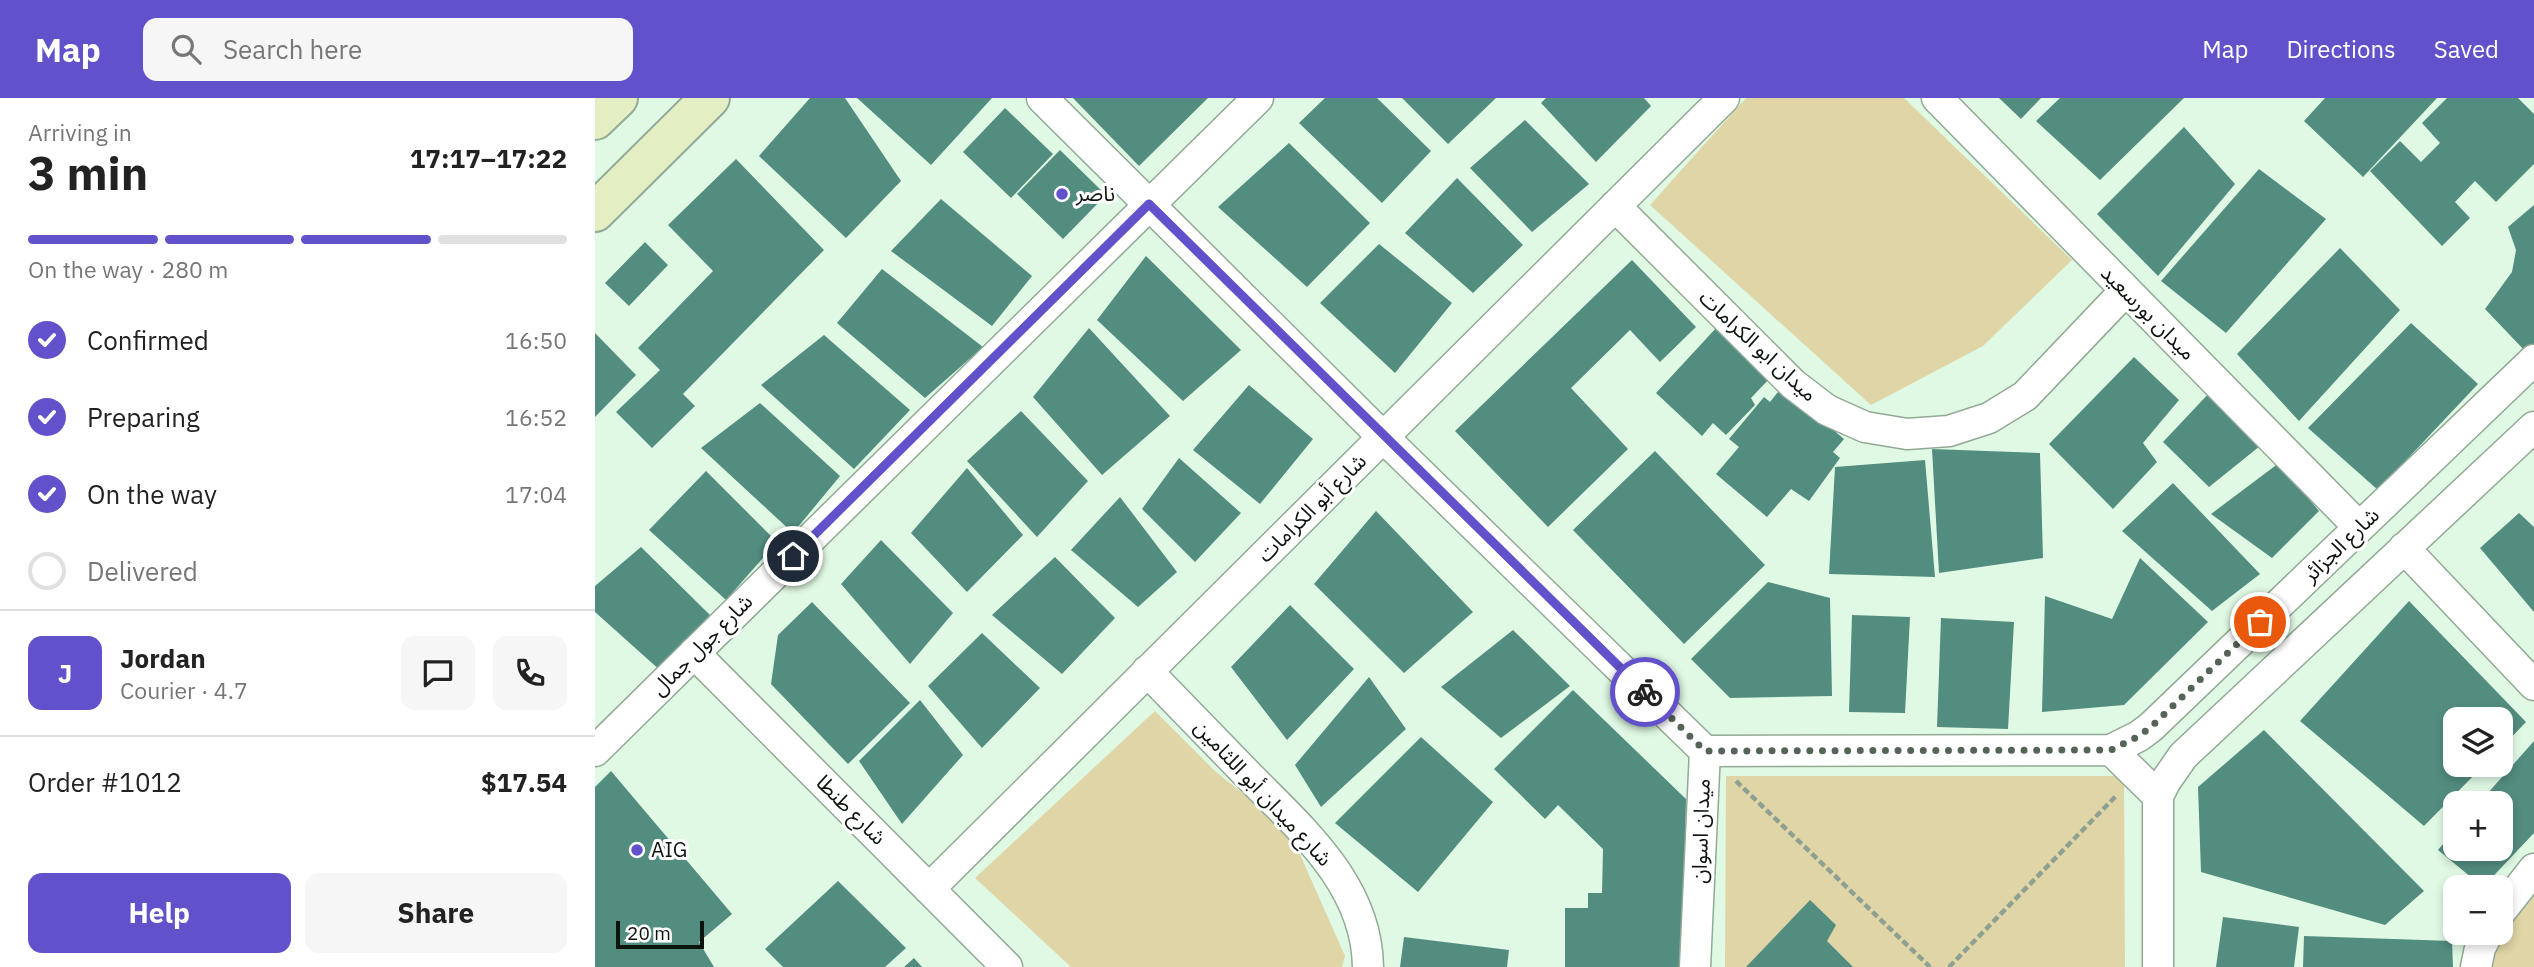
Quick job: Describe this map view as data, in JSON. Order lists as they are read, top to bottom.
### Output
{
  "streets": {
    "street": [
      "ميدان بورسعيد",
      "ميدان ابو الكرامات",
      "شارع أبو الكرامات",
      "شارع الجزائر",
      "شارع جول جمال",
      "شارع ميدان أبو اللثامين",
      "شارع طنطا",
      "ميدان اسوان"
    ]
  },
  "crossings": [
    ["ميدان بورسعيد", "ميدان ابو الكرامات"],
    ["ميدان بورسعيد", "شارع الجزائر"],
    ["ميدان ابو الكرامات", "شارع أبو الكرامات"],
    ["شارع أبو الكرامات", "شارع ميدان أبو اللثامين"],
    ["شارع أبو الكرامات", "شارع طنطا"],
    ["شارع الجزائر", "ميدان اسوان"],
    ["شارع جول جمال", "شارع طنطا"]
  ],
  "places": ["ناصر", "AIG"],
  "scale_bar": "20 m",
  "page": {
    "header": "Map",
    "search": "Search here",
    "nav": ["Map", "Directions", "Saved"],
    "heading": ["3 min", "Arriving in", "17:17–17:22"],
    "panel": [
      "Jordan",
      "Courier · 4.7",
      "Order #1012",
      "$17.54"
    ],
    "bar": "On the way · 280 m",
    "list": [
      ["Confirmed", "16:50"],
      ["Preparing", "16:52"],
      ["On the way", "17:04"],
      "Delivered"
    ],
    "round": "J",
    "map_buttons": ["+", "−"],
    "buttons": ["Help", "Share"],
    "scale": "20 m"
  }
}
